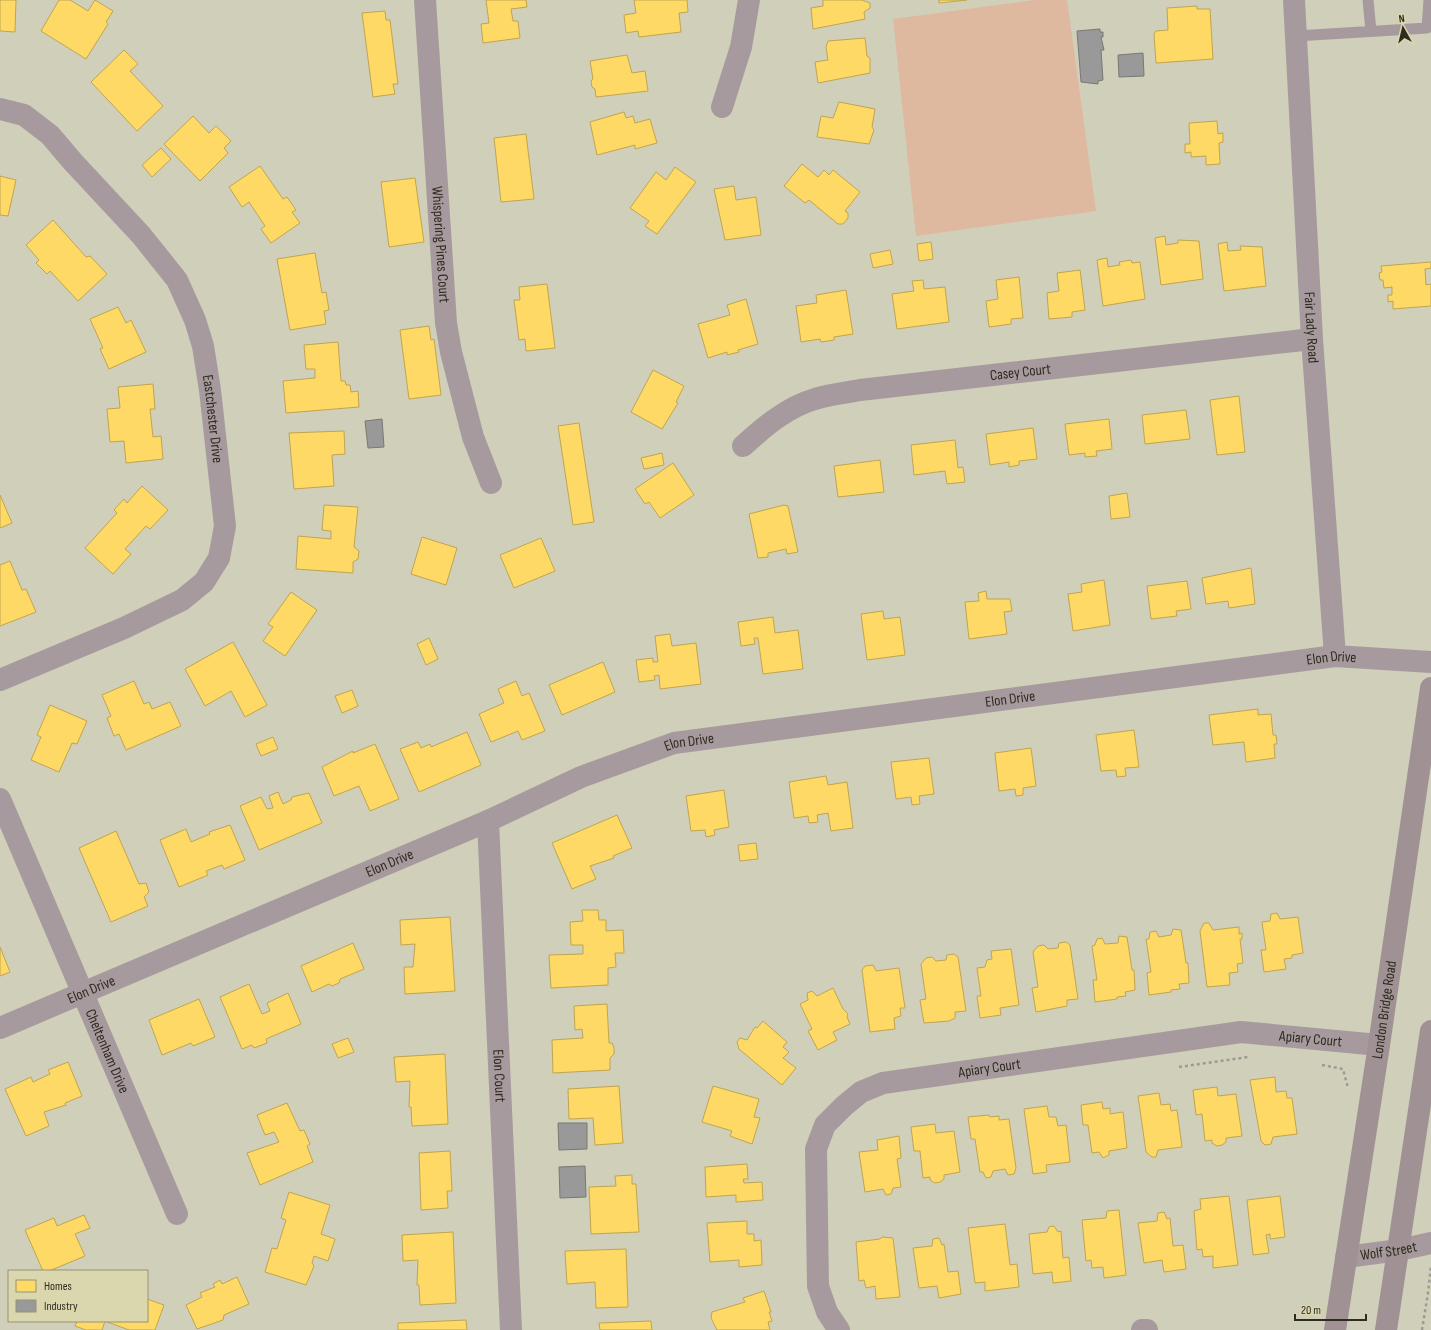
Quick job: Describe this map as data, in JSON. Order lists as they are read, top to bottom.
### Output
{
  "streets": {
    "main road": ["London Bridge Road"],
    "street": [
      "Whispering Pines Court",
      "Fair Lady Road",
      "Casey Court",
      "Eastchester Drive",
      "Elon Drive",
      "Apiary Court",
      "Cheltenham Drive",
      "Elon Court",
      "Wolf Street"
    ]
  },
  "crossings": [
    ["Fair Lady Road", "Casey Court"],
    ["Fair Lady Road", "Elon Drive"],
    ["Elon Drive", "Cheltenham Drive"],
    ["Elon Drive", "Elon Court"],
    ["London Bridge Road", "Apiary Court"],
    ["London Bridge Road", "Wolf Street"]
  ],
  "legend": ["Homes", "Industry"],
  "scale_bar": "20 m",
  "north": "top"
}
